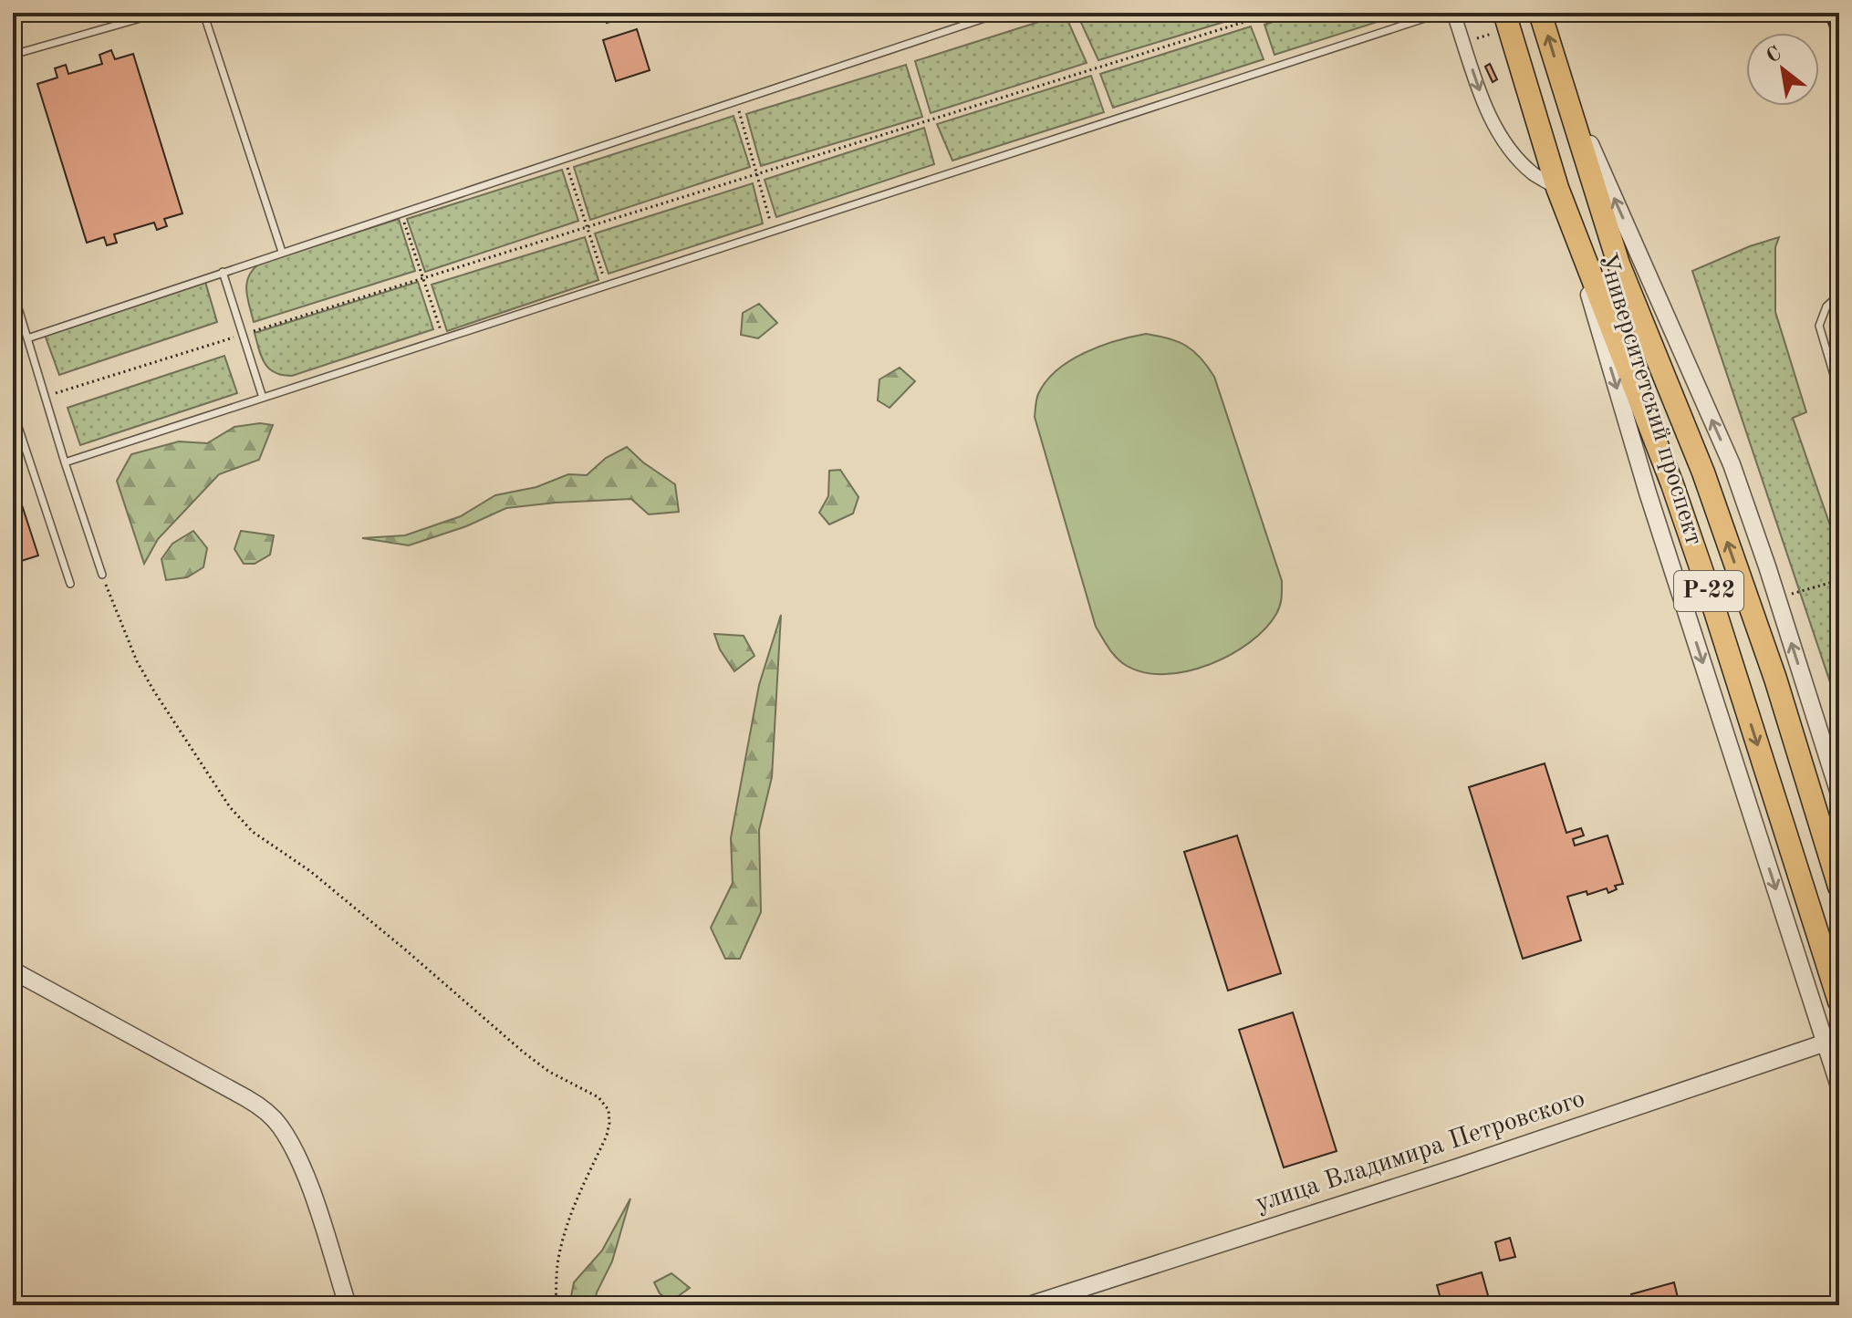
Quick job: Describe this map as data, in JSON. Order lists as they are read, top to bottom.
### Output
{
  "streets": {
    "highway": ["Университетский проспект", "Р-22"],
    "street": ["улица Владимира Петровского"]
  },
  "crossings": [
    ["Университетский проспект", "улица Владимира Петровского"]
  ],
  "north": "top left"
}
